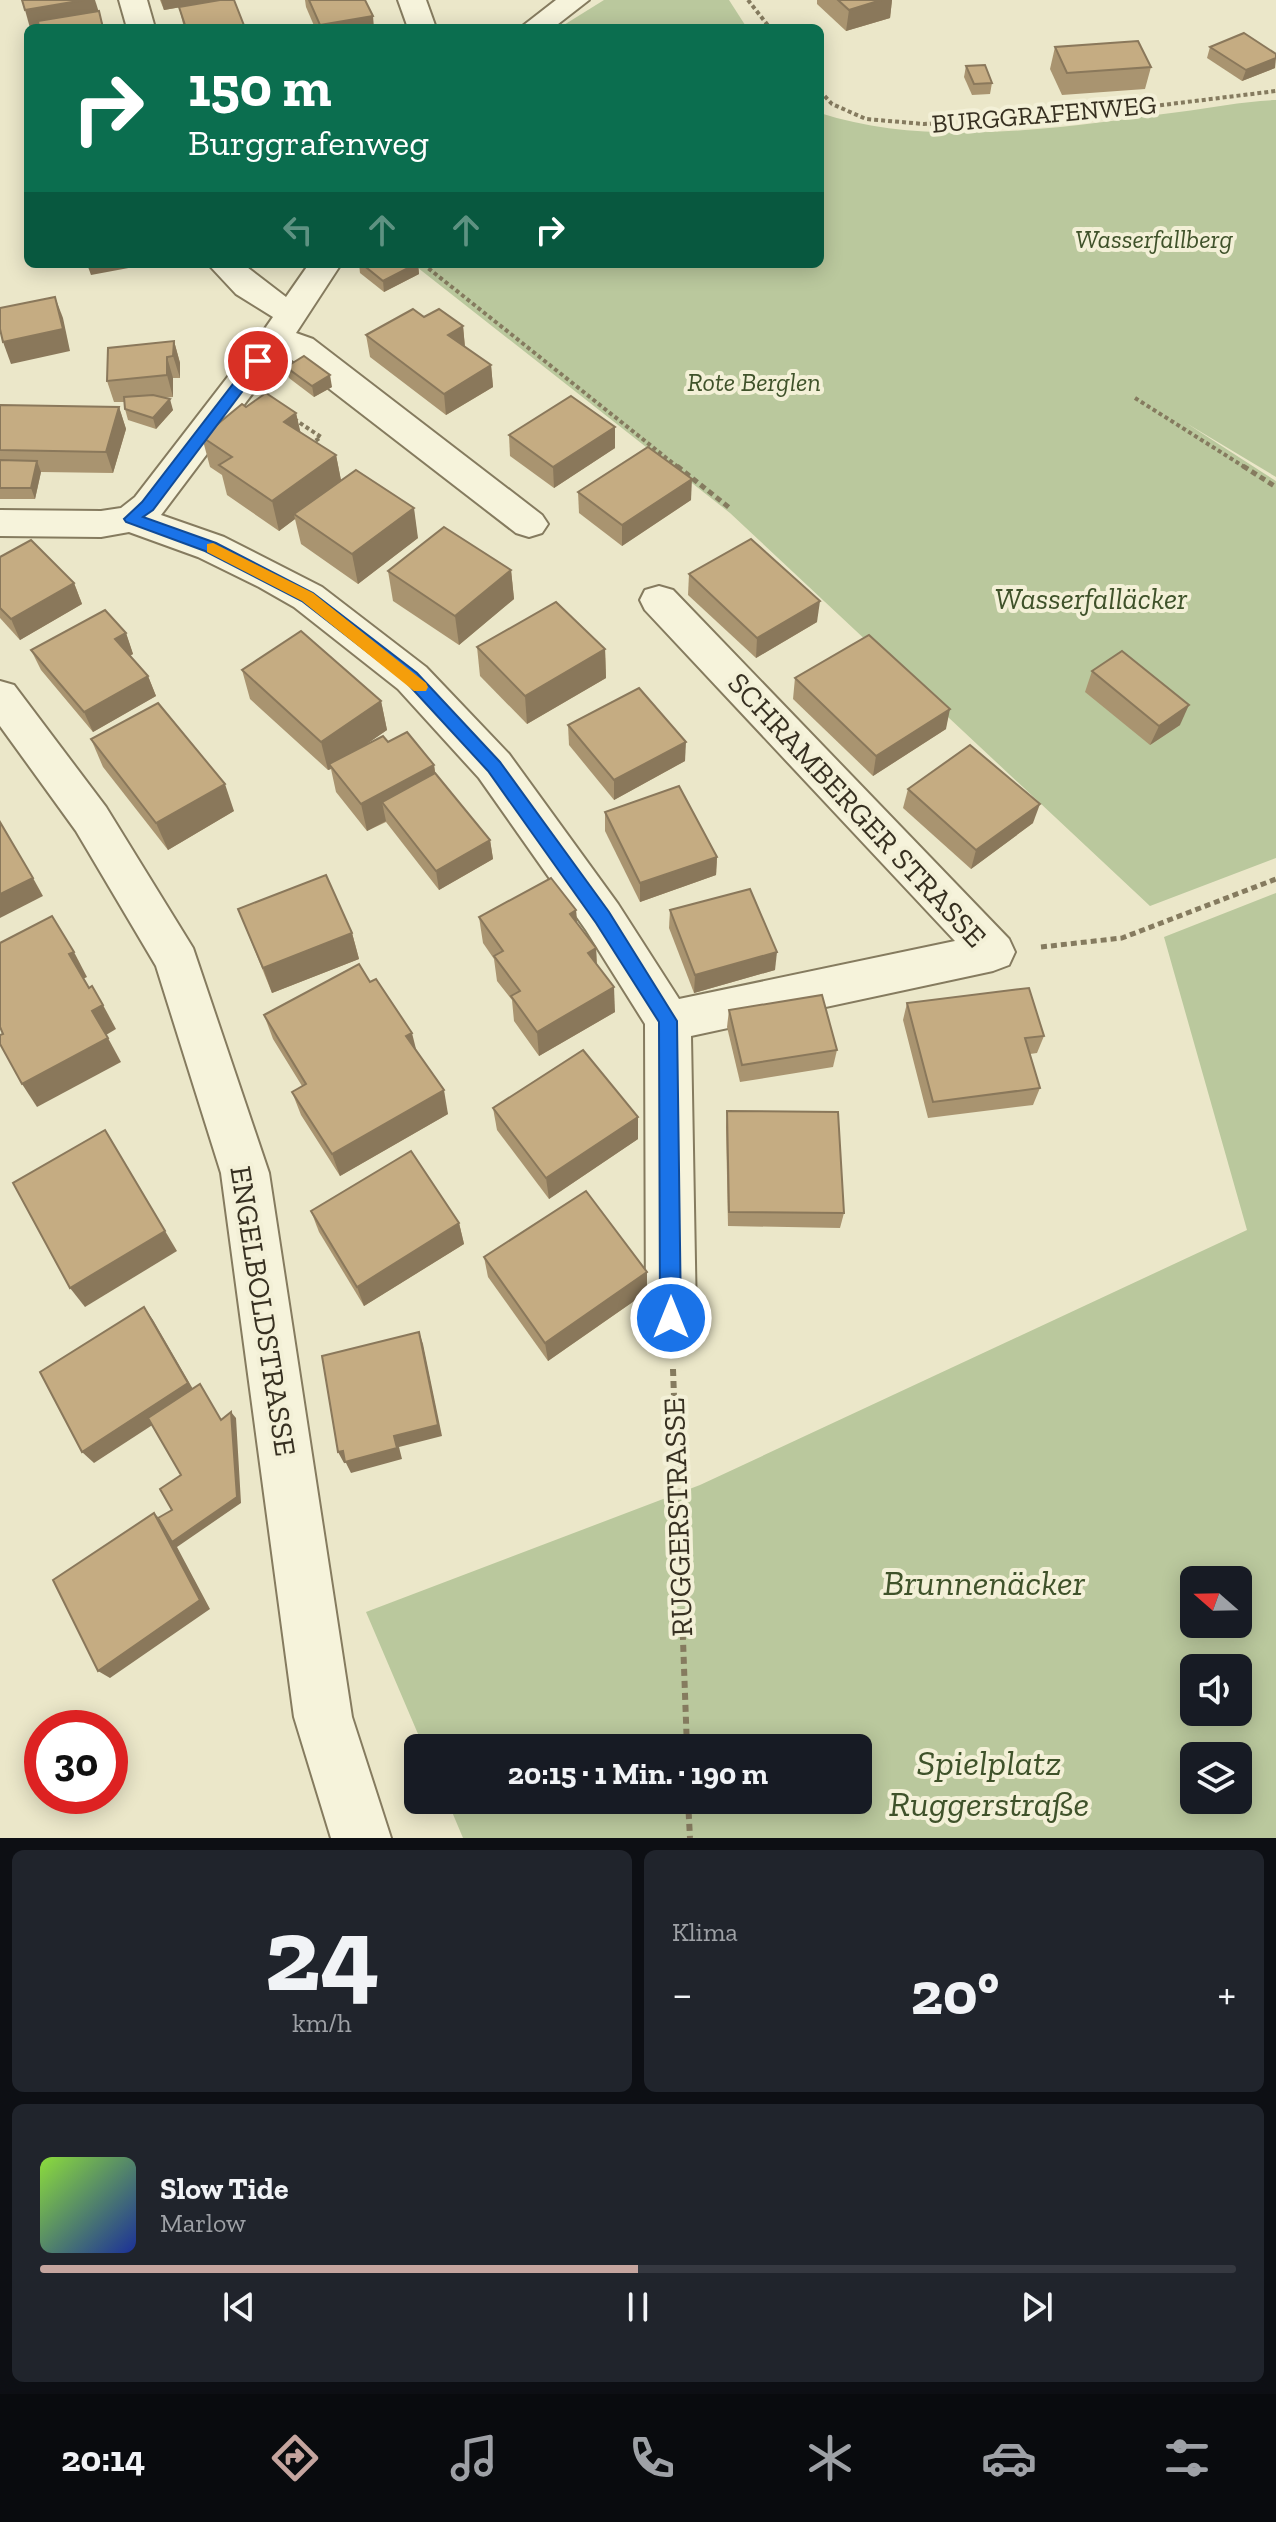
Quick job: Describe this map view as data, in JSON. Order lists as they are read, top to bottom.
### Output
{
  "streets": {
    "street": ["SCHRAMBERGER STRASSE", "ENGELBOLDSTRASSE"],
    "path": ["BURGGRAFENWEG", "RUGGERSTRASSE"]
  },
  "parks": [
    "Wasserfallberg",
    "Rote Berglen",
    "Wasserfalläcker",
    "Brunnenäcker",
    "Spielplatz Ruggerstraße"
  ],
  "north": "left",
  "page": {
    "turn": ["150 m", "Burggrafenweg"],
    "limit": "30",
    "trip": "20:15 · 1 Min. · 190 m",
    "tile": [
      ["24", "km/h"],
      "Klima"
    ],
    "heat": ["−", "20°", "+"],
    "song": ["Slow Tide", "Marlow"],
    "tabs": "20:14"
  }
}
